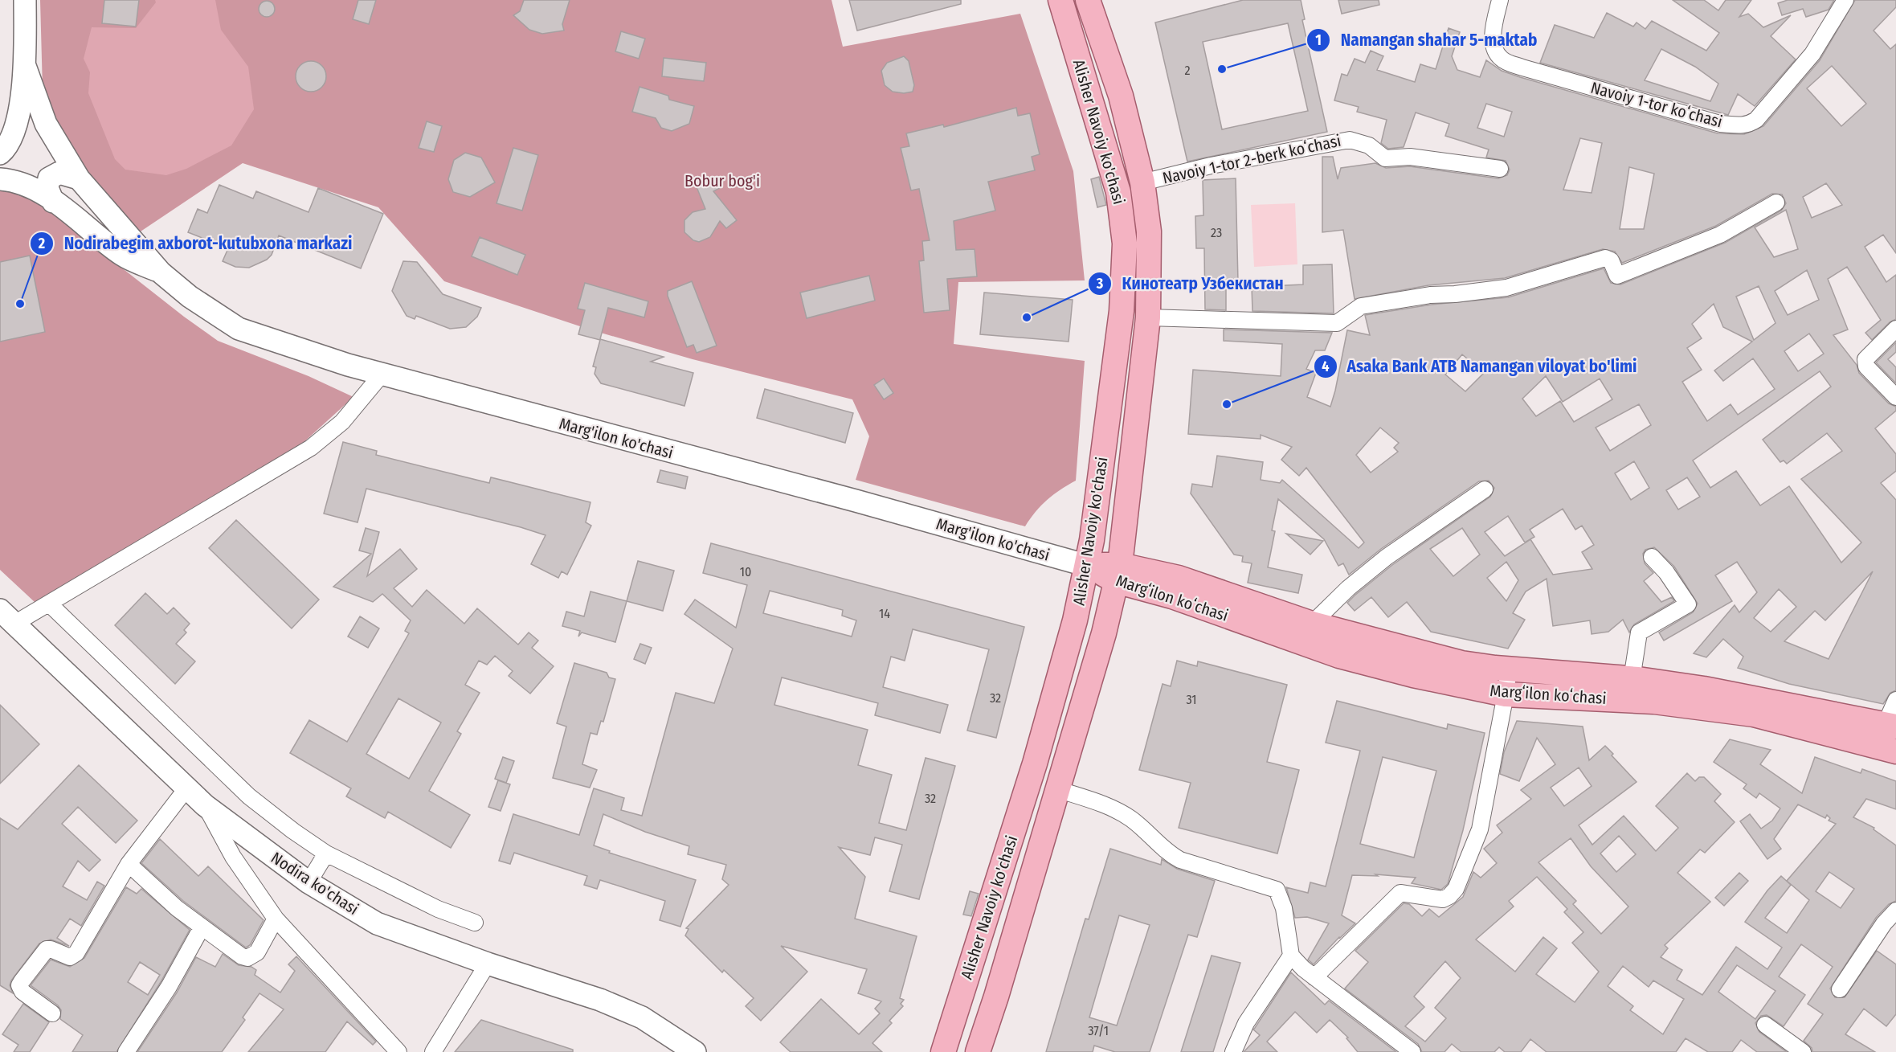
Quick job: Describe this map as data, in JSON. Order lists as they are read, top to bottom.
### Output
{
  "streets": {
    "main road": [
      "Alisher Navoiy ko'chasi",
      "Marg'ilon ko'chasi",
      "Margʻilon koʻchasi",
      "Nodira ko'chasi"
    ],
    "street": ["Navoiy 1-tor koʻchasi", "Navoiy 1-tor 2-berk koʻchasi"]
  },
  "crossings": [
    ["Alisher Navoiy ko'chasi", "Marg'ilon ko'chasi"],
    ["Alisher Navoiy ko'chasi", "Margʻilon koʻchasi"],
    ["Marg'ilon ko'chasi", "Margʻilon koʻchasi"]
  ],
  "parks": ["Bobur bog'i"],
  "places": [
    "Namangan shahar 5-maktab",
    "Nodirabegim axborot-kutubxona markazi",
    "Кинотеатр Узбекистан",
    "Asaka Bank ATB Namangan viloyat bo'limi"
  ],
  "house_numbers": [
    "2",
    "23",
    "10",
    "14",
    "32",
    "31",
    "32",
    "37/1"
  ]
}
